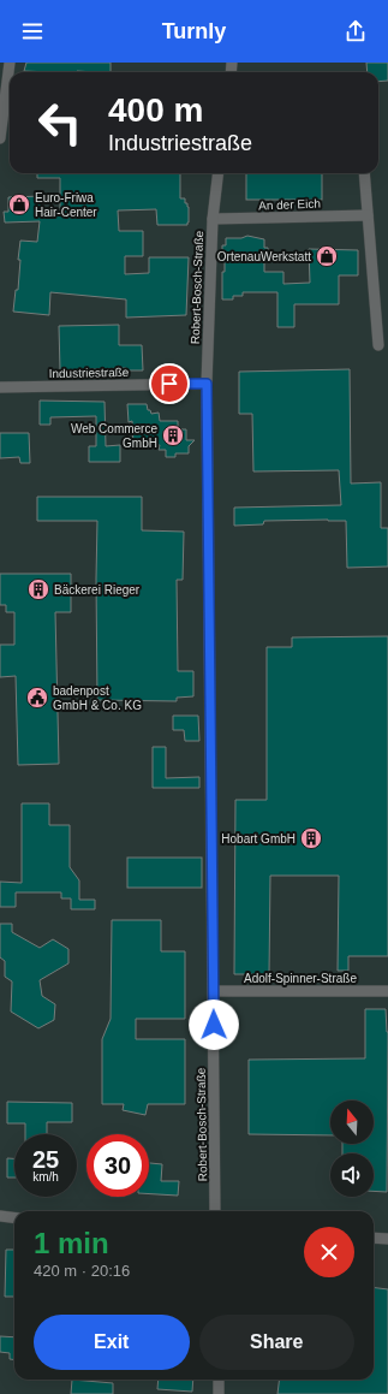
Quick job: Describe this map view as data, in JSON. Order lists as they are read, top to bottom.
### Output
{
  "streets": {
    "street": [
      "An der Eich",
      "Robert-Bosch-Straße",
      "Industriestraße",
      "Adolf-Spinner-Straße"
    ]
  },
  "crossings": [
    ["An der Eich", "Robert-Bosch-Straße"],
    ["Robert-Bosch-Straße", "Industriestraße"],
    ["Robert-Bosch-Straße", "Adolf-Spinner-Straße"]
  ],
  "places": {
    "shop": ["Euro-Friwa Hair-Center", "OrtenauWerkstatt"],
    "building": ["Web Commerce GmbH", "Bäckerei Rieger", "Hobart GmbH"],
    "public building": ["badenpost GmbH & Co. KG"]
  },
  "north": "top",
  "page": {
    "header": "Turnly",
    "turn": ["400 m", "Industriestraße"],
    "speed": "25 km/h",
    "limit": "30",
    "heading": ["1 min", "420 m · 20:16"],
    "buttons": ["Exit", "Share"]
  }
}
